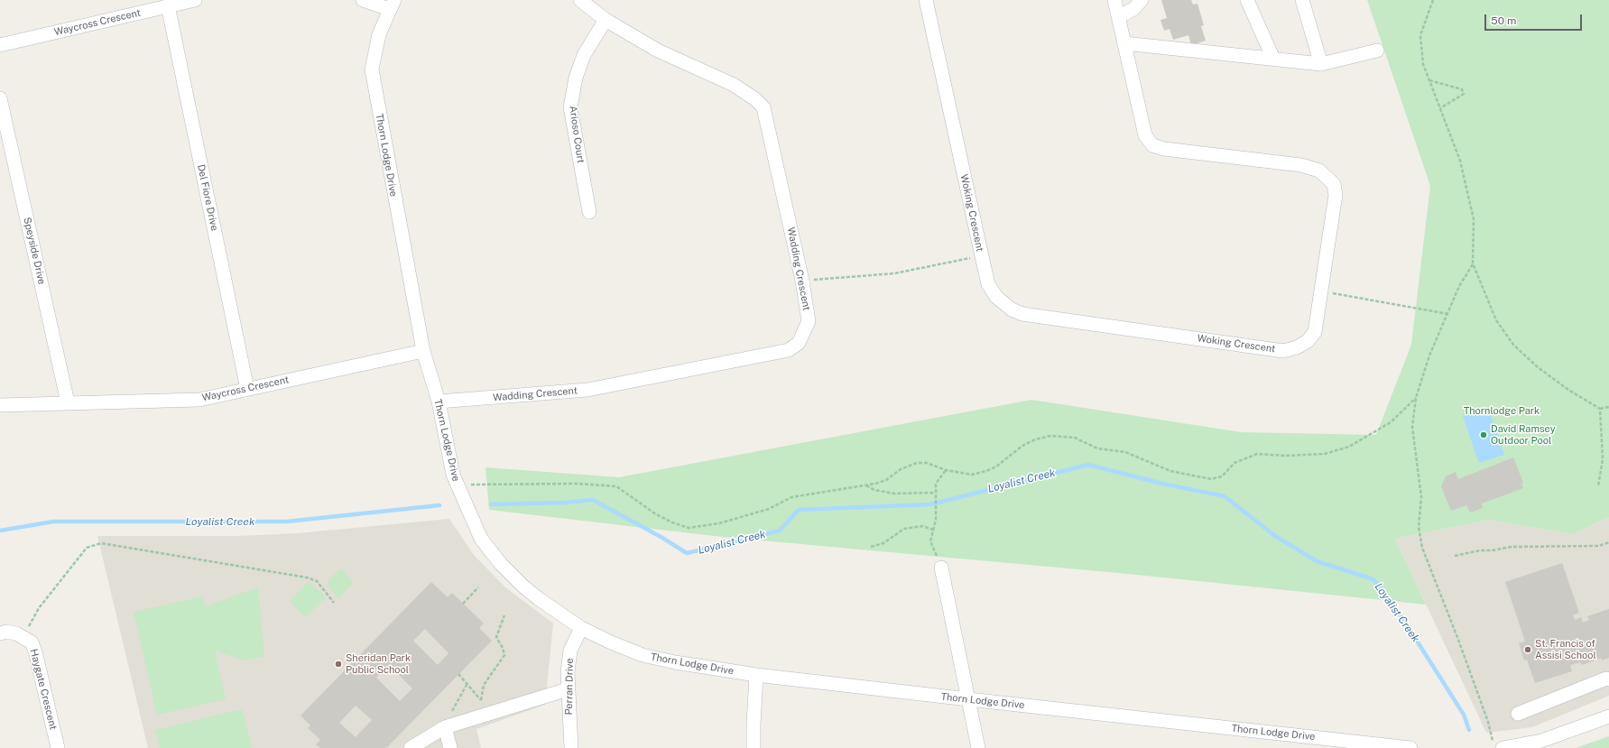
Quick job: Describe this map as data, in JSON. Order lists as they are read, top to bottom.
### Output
{
  "streets": {
    "street": [
      "Waycross Crescent",
      "Arioso Court",
      "Thorn Lodge Drive",
      "Del Fiore Drive",
      "Woking Crescent",
      "Speyside Drive",
      "Wadding Crescent",
      "Perran Drive",
      "Haygate Crescent"
    ]
  },
  "crossings": [
    ["Waycross Crescent", "Thorn Lodge Drive"],
    ["Waycross Crescent", "Del Fiore Drive"],
    ["Waycross Crescent", "Speyside Drive"],
    ["Arioso Court", "Wadding Crescent"],
    ["Thorn Lodge Drive", "Wadding Crescent"],
    ["Thorn Lodge Drive", "Perran Drive"]
  ],
  "water": ["Loyalist Creek"],
  "parks": ["Thornlodge Park"],
  "places": ["David Ramsey Outdoor Pool", "St. Francis of Assisi School", "Sheridan Park Public School"],
  "scale_bar": "50 m"
}
